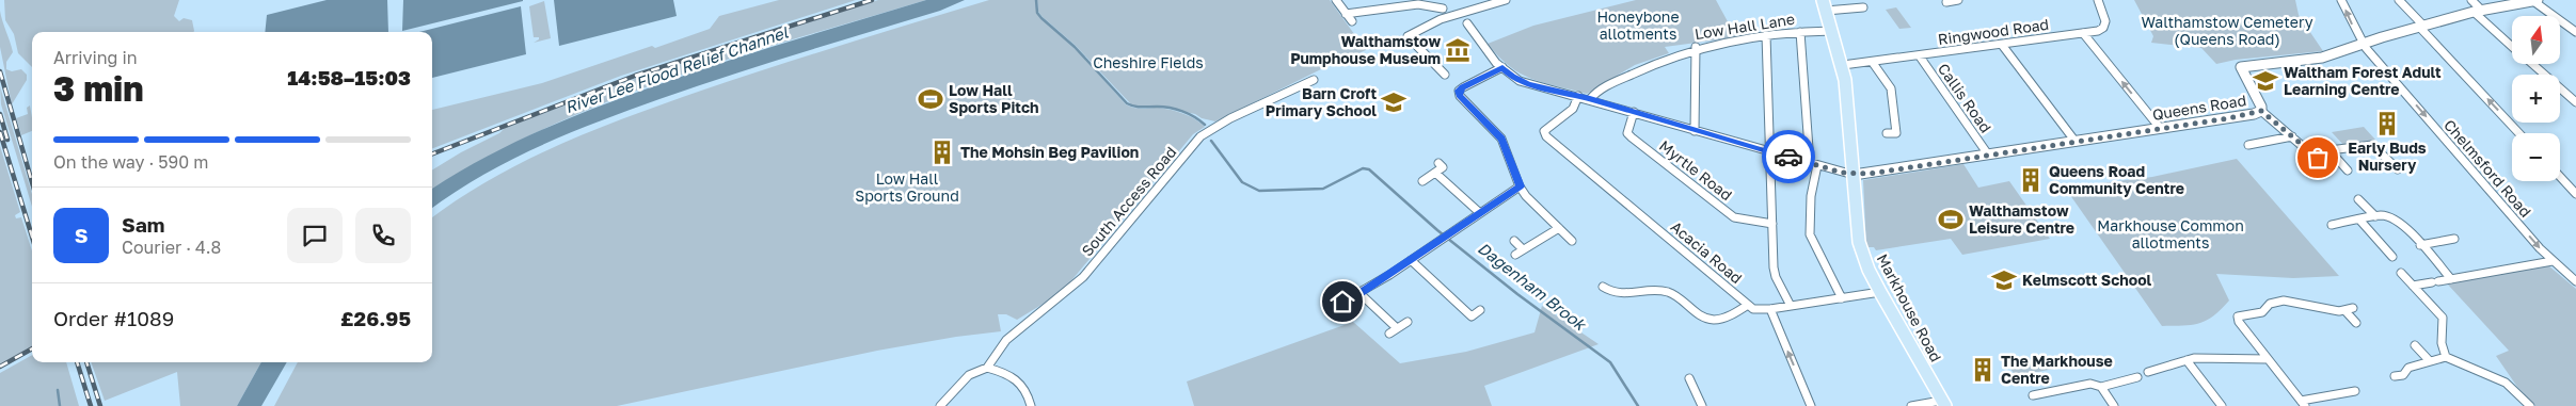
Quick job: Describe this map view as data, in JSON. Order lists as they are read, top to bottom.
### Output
{
  "streets": {
    "main road": ["Markhouse Road"],
    "street": [
      "Low Hall Lane",
      "Ringwood Road",
      "Callis Road",
      "Queens Road",
      "Chelmsford Road",
      "Myrtle Road",
      "South Access Road",
      "Acacia Road"
    ]
  },
  "crossings": [
    ["Low Hall Lane", "Markhouse Road"],
    ["Ringwood Road", "Callis Road"],
    ["Ringwood Road", "Markhouse Road"],
    ["Callis Road", "Queens Road"],
    ["Queens Road", "Chelmsford Road"],
    ["Queens Road", "Markhouse Road"],
    ["Acacia Road", "Markhouse Road"]
  ],
  "water": ["River Lee Flood Relief Channel", "Dagenham Brook"],
  "parks": [
    "Honeybone allotments",
    "Walthamstow Cemetery (Queens Road)",
    "Cheshire Fields",
    "Low Hall Sports Ground",
    "Markhouse Common allotments"
  ],
  "places": {
    "museum": ["Walthamstow Pumphouse Museum"],
    "school or university": ["Waltham Forest Adult Learning Centre", "Barn Croft Primary School", "Kelmscott School"],
    "sports": ["Low Hall Sports Pitch", "Walthamstow Leisure Centre"],
    "building": [
      "Early Buds Nursery",
      "The Mohsin Beg Pavilion",
      "Queens Road Community Centre",
      "The Markhouse Centre"
    ]
  },
  "north": "top",
  "page": {
    "map_buttons": ["+", "−"],
    "heading": ["3 min", "Arriving in", "14:58–15:03"],
    "panel": [
      "Sam",
      "Courier · 4.8",
      "Order #1089",
      "£26.95"
    ],
    "bar": "On the way · 590 m",
    "round": "S"
  }
}
